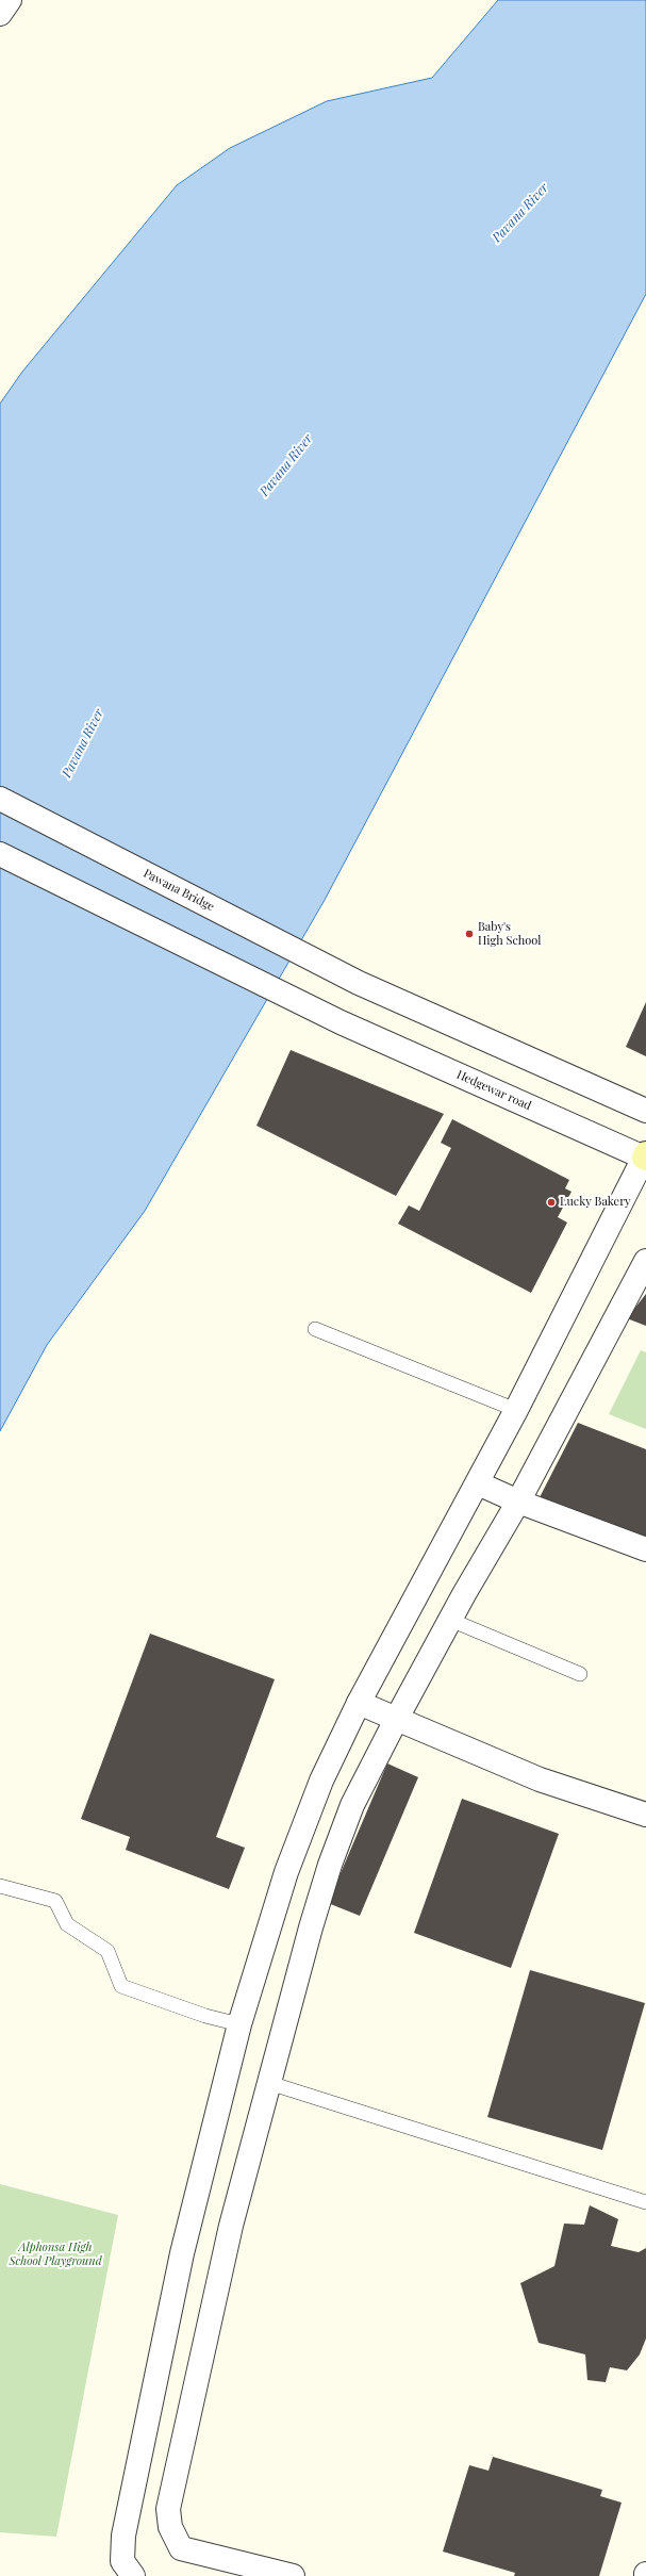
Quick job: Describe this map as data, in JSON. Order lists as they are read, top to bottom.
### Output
{
  "streets": {
    "street": ["Pawana Bridge", "Hedgewar road"]
  },
  "water": ["Pavana River"],
  "parks": ["Alphonsa High School Playground"],
  "places": ["Baby's High School", "Lucky Bakery"]
}
